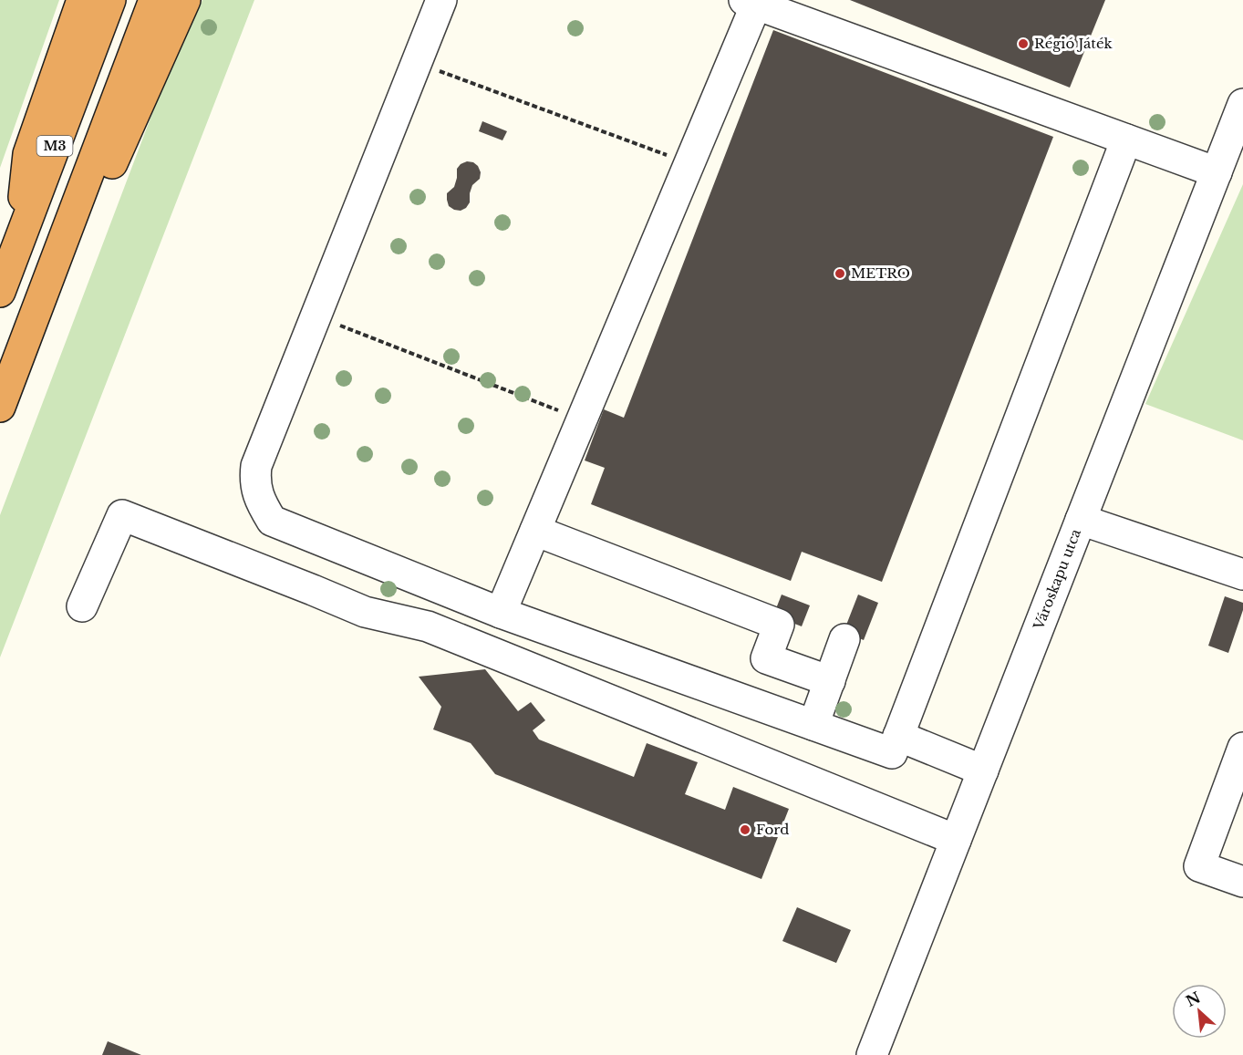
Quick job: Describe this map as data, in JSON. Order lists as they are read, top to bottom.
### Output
{
  "streets": {
    "highway": ["M3"],
    "street": ["Városkapu utca"]
  },
  "places": ["Régió Játék", "METRO", "Ford"],
  "north": "top left"
}
